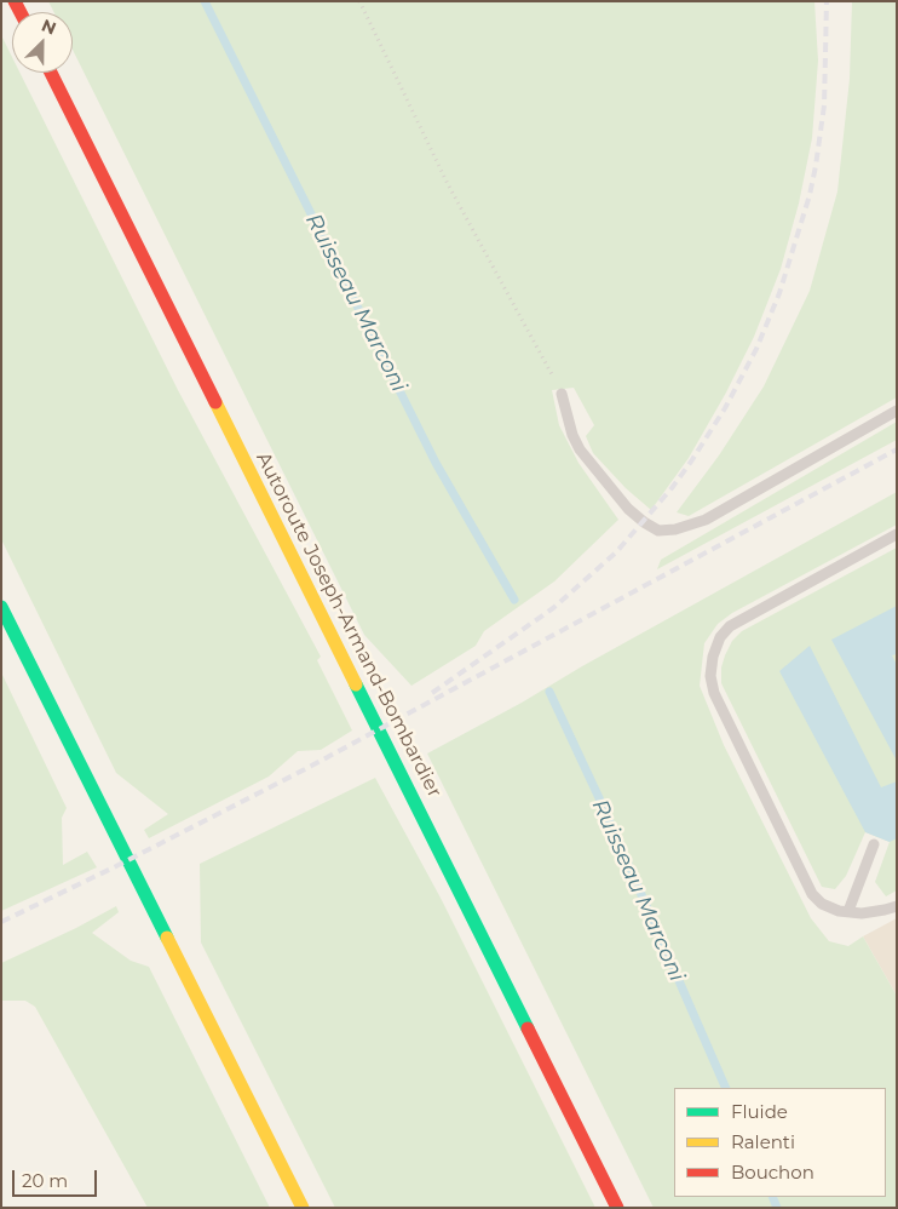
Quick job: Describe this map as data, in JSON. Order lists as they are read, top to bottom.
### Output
{
  "streets": {
    "highway": ["Autoroute Joseph-Armand-Bombardier"]
  },
  "water": ["Ruisseau Marconi"],
  "legend": ["Fluide", "Ralenti", "Bouchon"],
  "scale_bar": "20 m",
  "north": "top right"
}
